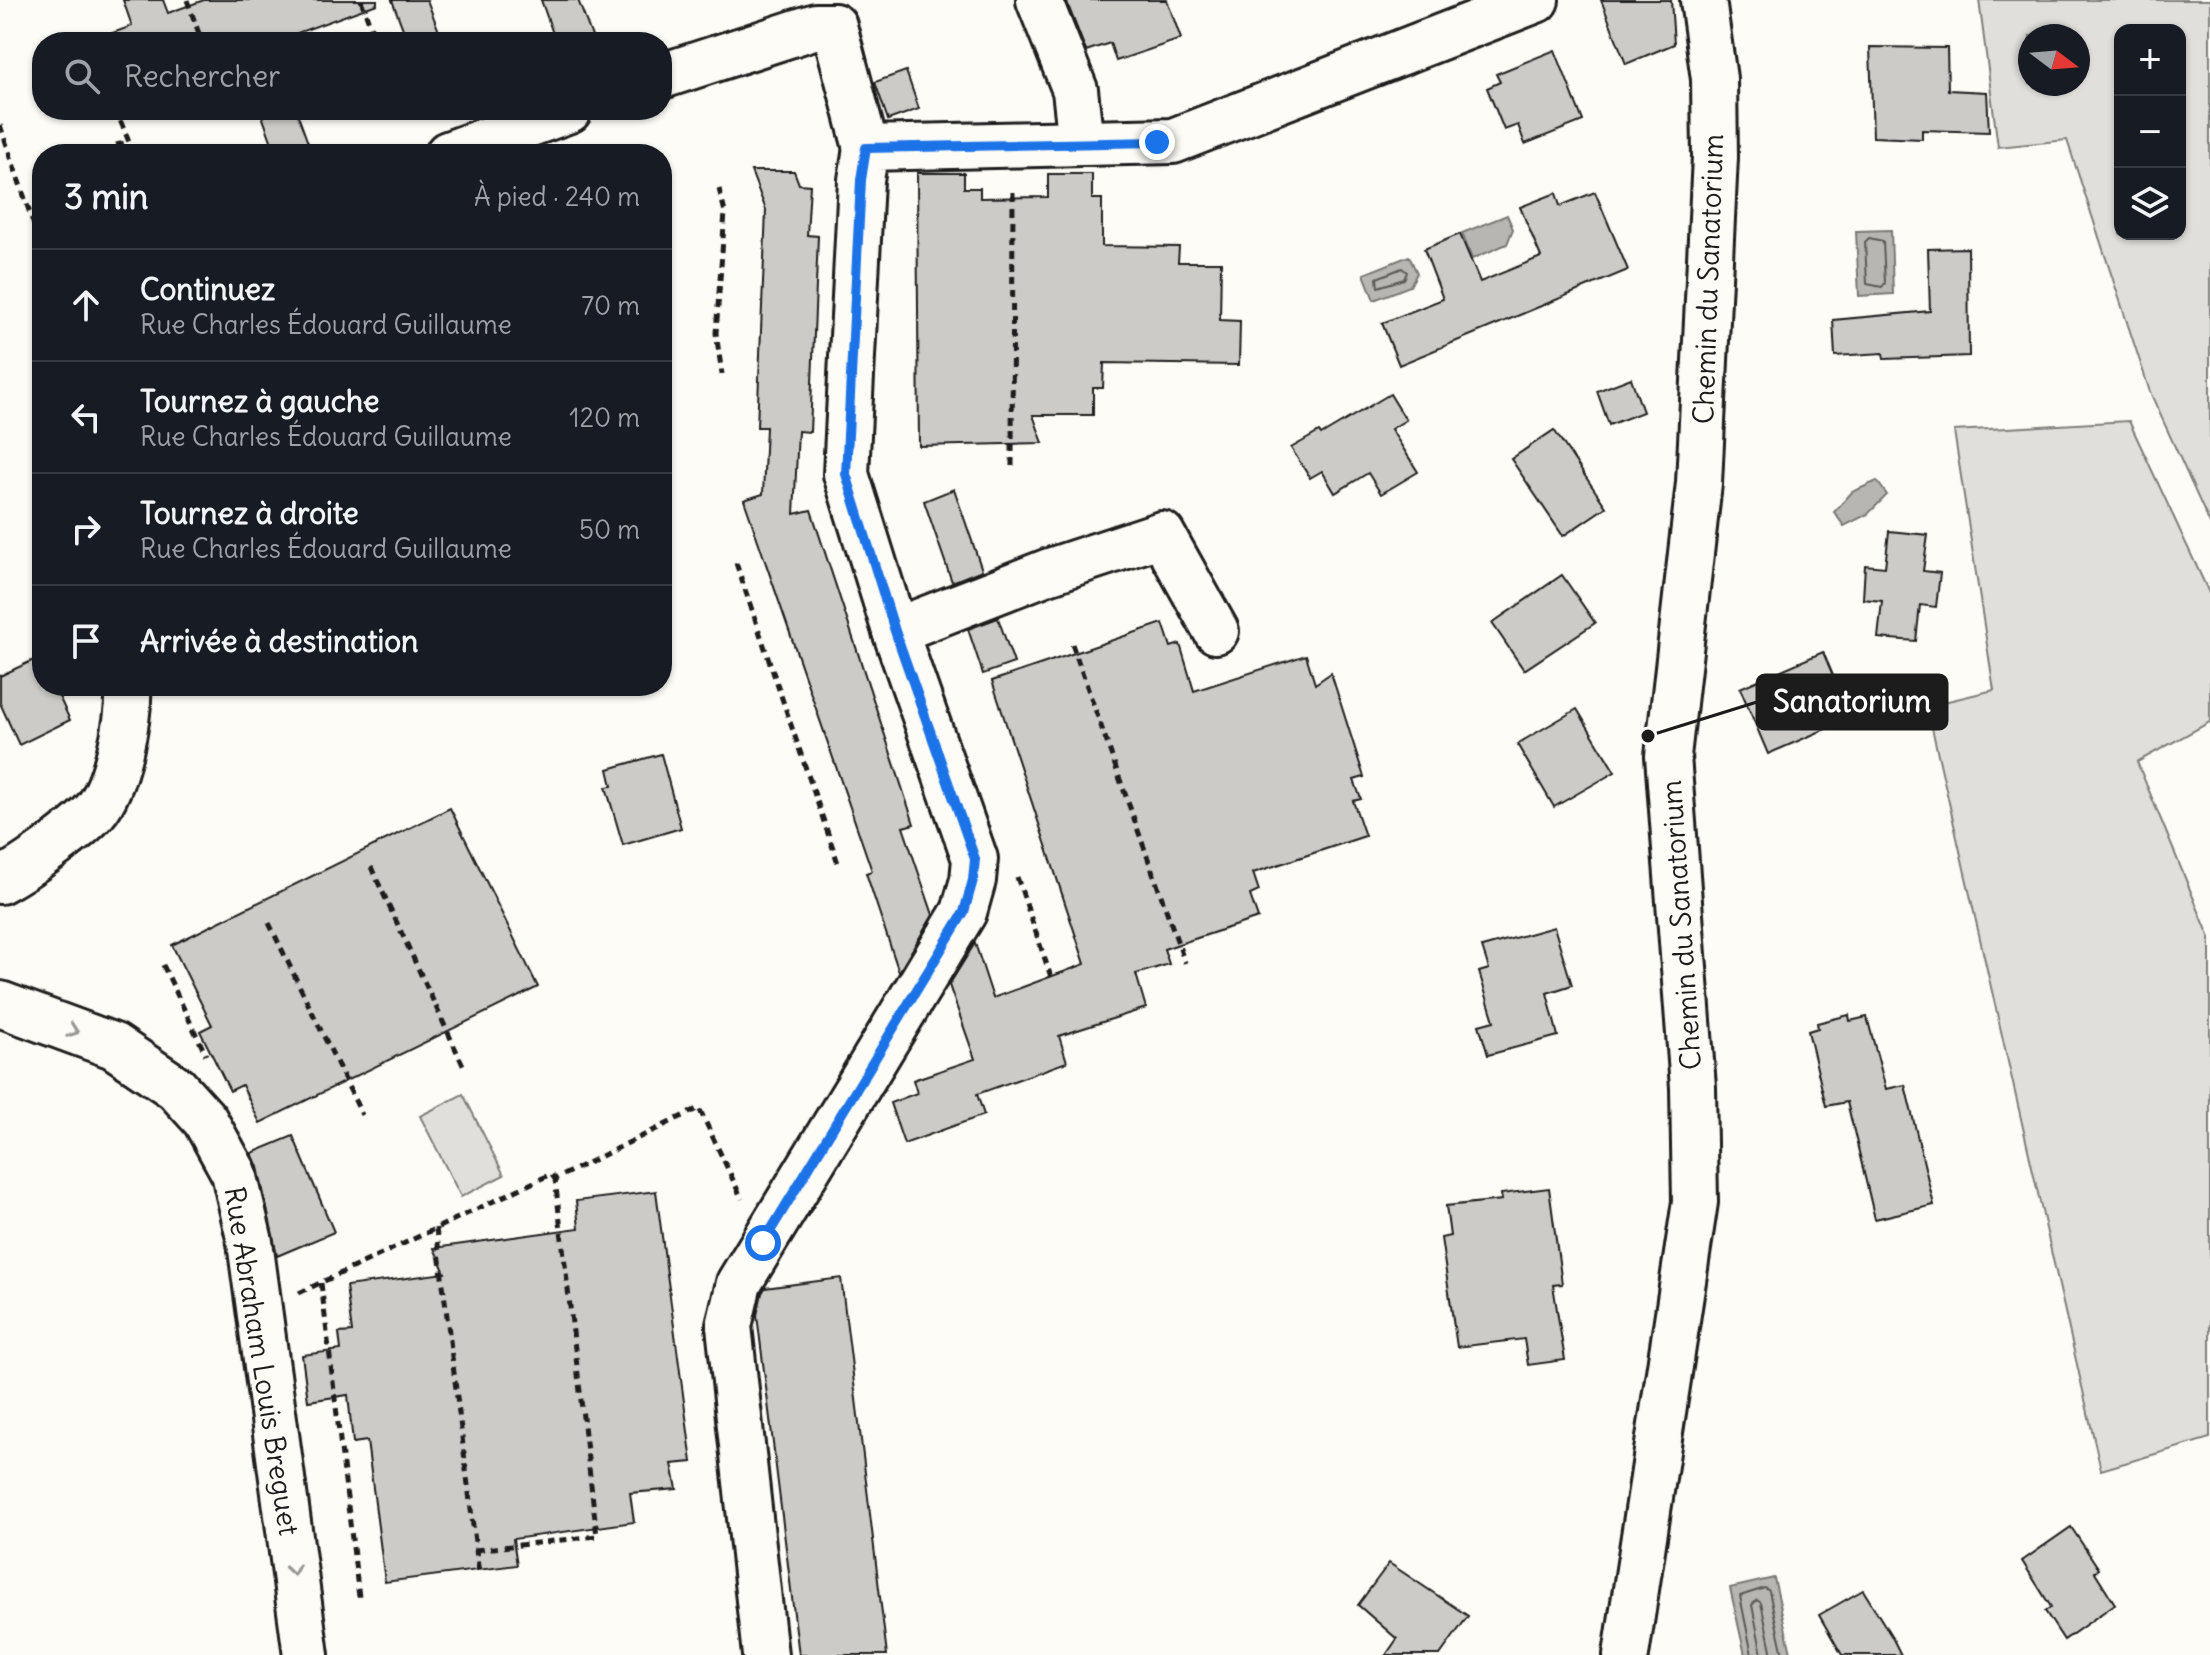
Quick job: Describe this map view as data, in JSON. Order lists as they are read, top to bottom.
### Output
{
  "streets": {
    "street": ["Chemin du Sanatorium", "Rue Abraham Louis Breguet"]
  },
  "one_way": ["Rue Abraham Louis Breguet"],
  "places": ["Sanatorium"],
  "north": "right",
  "page": {
    "map_buttons": ["+", "−"],
    "search": "Rechercher",
    "heading": ["3 min", "À pied · 240 m"],
    "list": [
      ["Continuez", "Rue Charles Édouard Guillaume", "70 m"],
      ["Tournez à gauche", "Rue Charles Édouard Guillaume", "120 m"],
      ["Tournez à droite", "Rue Charles Édouard Guillaume", "50 m"],
      "Arrivée à destination"
    ]
  }
}
